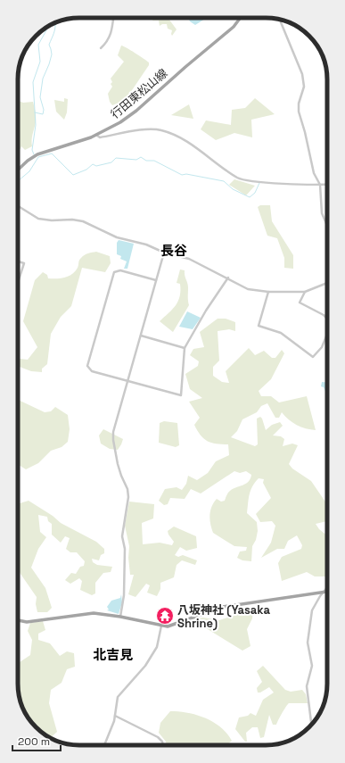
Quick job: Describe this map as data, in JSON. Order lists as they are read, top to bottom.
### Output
{
  "streets": {
    "main road": ["行田東松山線"]
  },
  "districts": ["長谷", "北吉見"],
  "places": {
    "temple": ["八坂神社 (Yasaka Shrine)"]
  },
  "scale_bar": "200 m"
}
